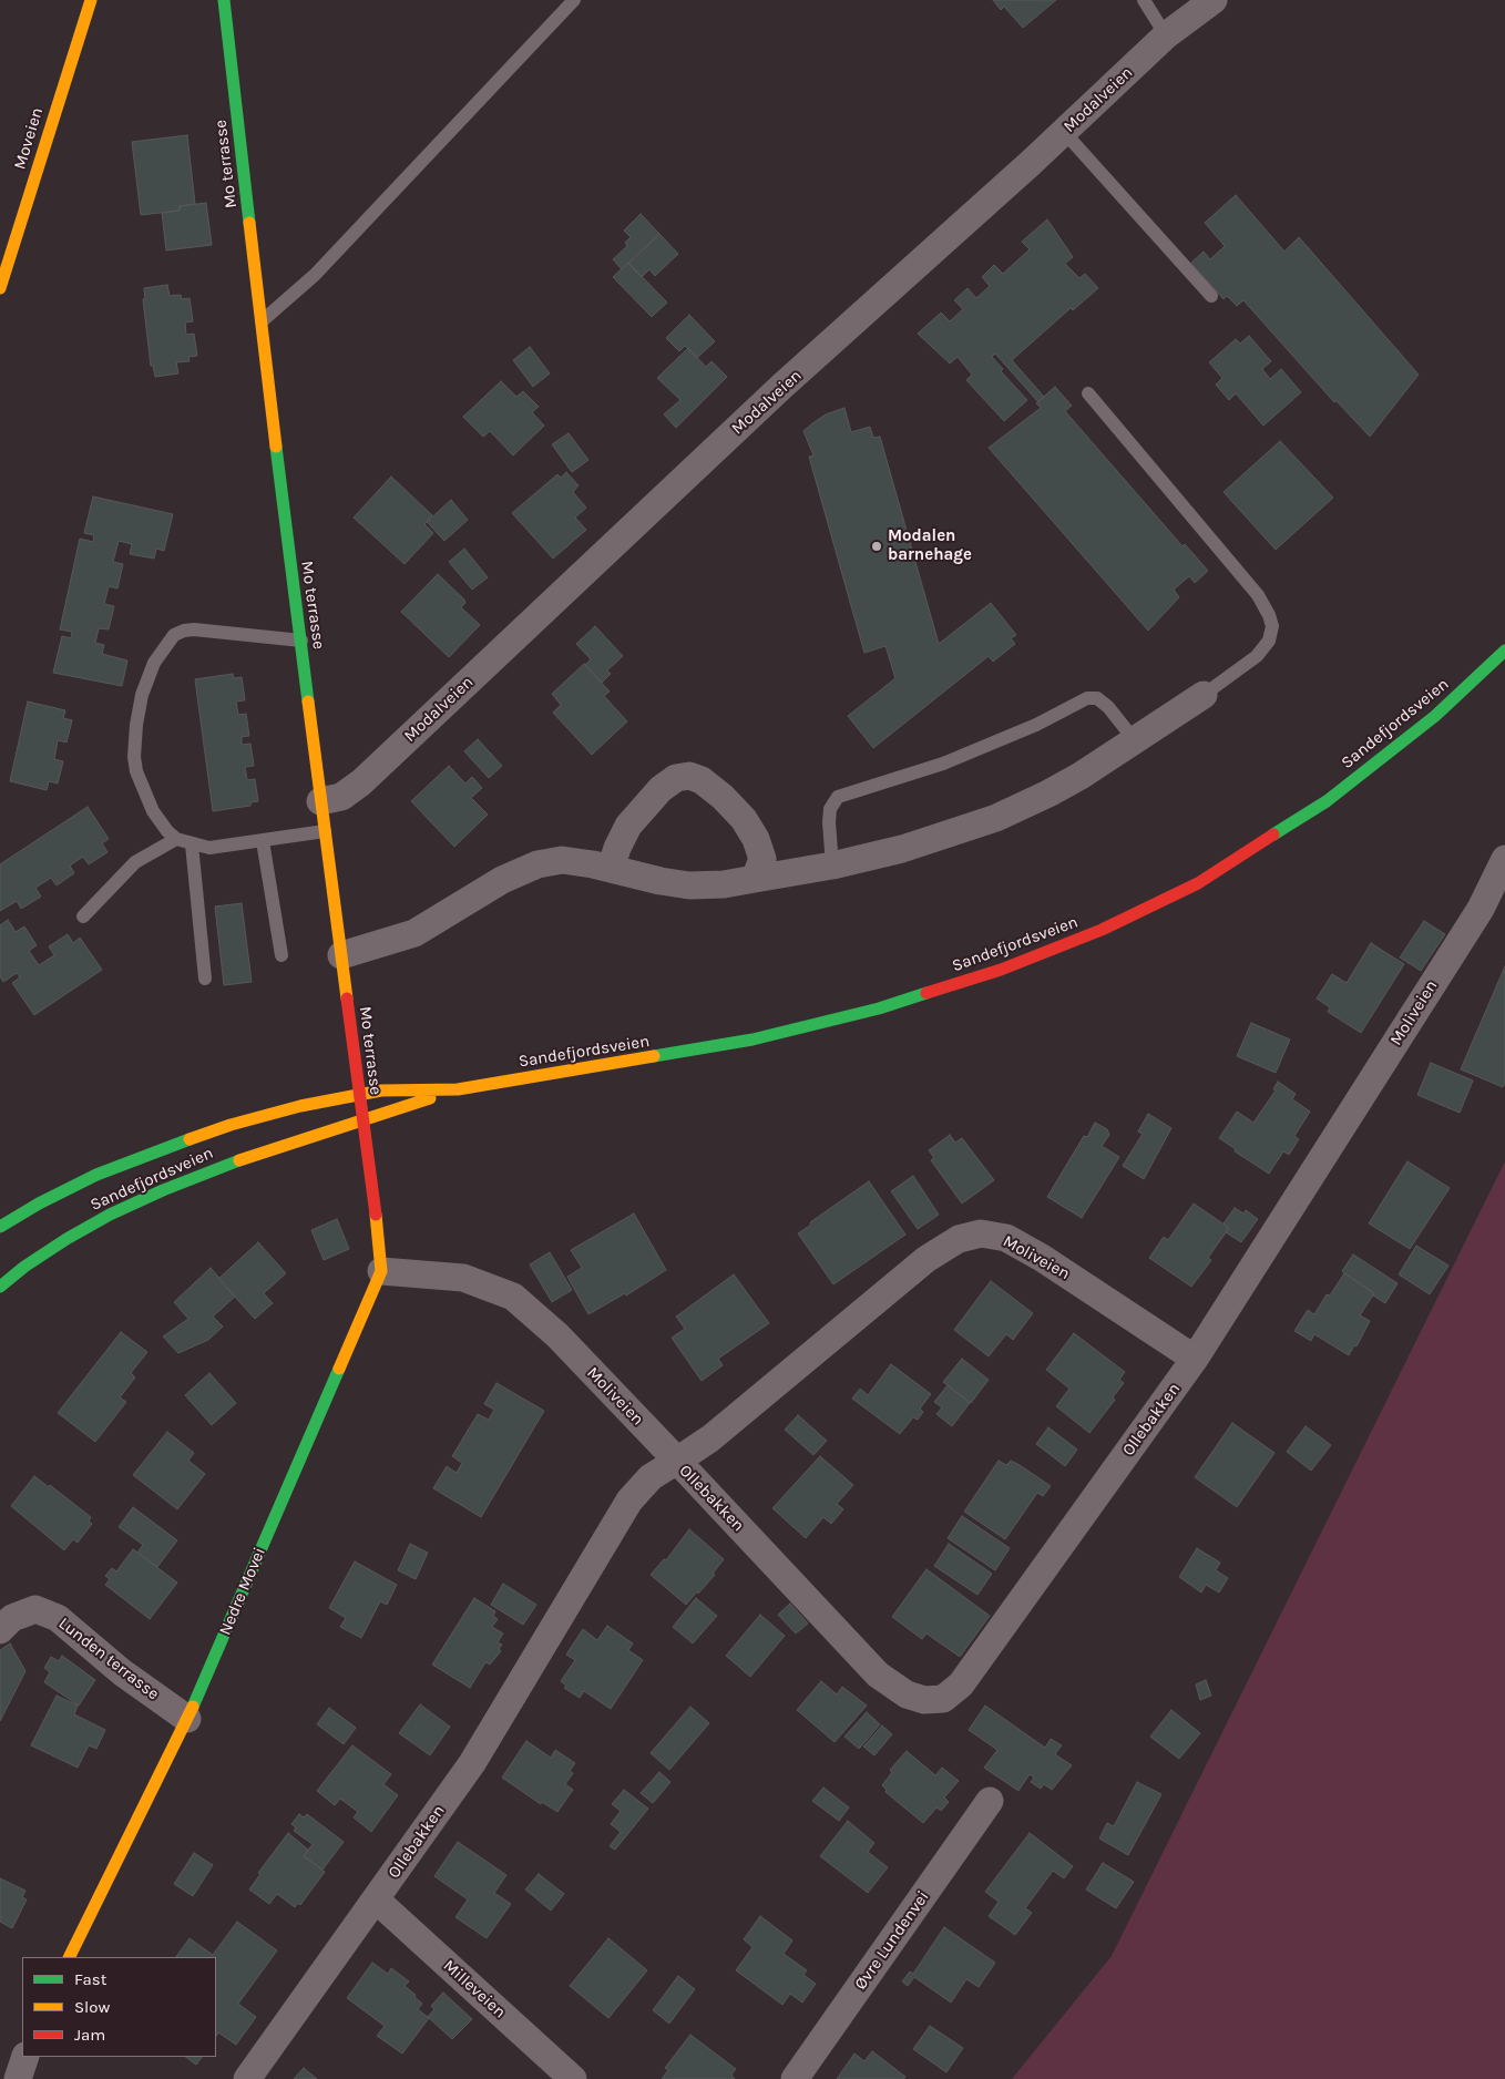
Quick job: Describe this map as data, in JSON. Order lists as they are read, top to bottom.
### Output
{
  "streets": {
    "street": [
      "Modalveien",
      "Moveien",
      "Mo terrasse",
      "Sandefjordsveien",
      "Moliveien",
      "Ollebakken",
      "Nedre Movei",
      "Lunden terrasse",
      "Øvre Lundenvei",
      "Milleveien"
    ]
  },
  "crossings": [
    ["Modalveien", "Mo terrasse"],
    ["Mo terrasse", "Moliveien"],
    ["Mo terrasse", "Nedre Movei"],
    ["Moliveien", "Ollebakken"],
    ["Moliveien", "Nedre Movei"],
    ["Ollebakken", "Milleveien"],
    ["Nedre Movei", "Lunden terrasse"]
  ],
  "places": ["Modalen barnehage"],
  "legend": ["Fast", "Slow", "Jam"]
}
